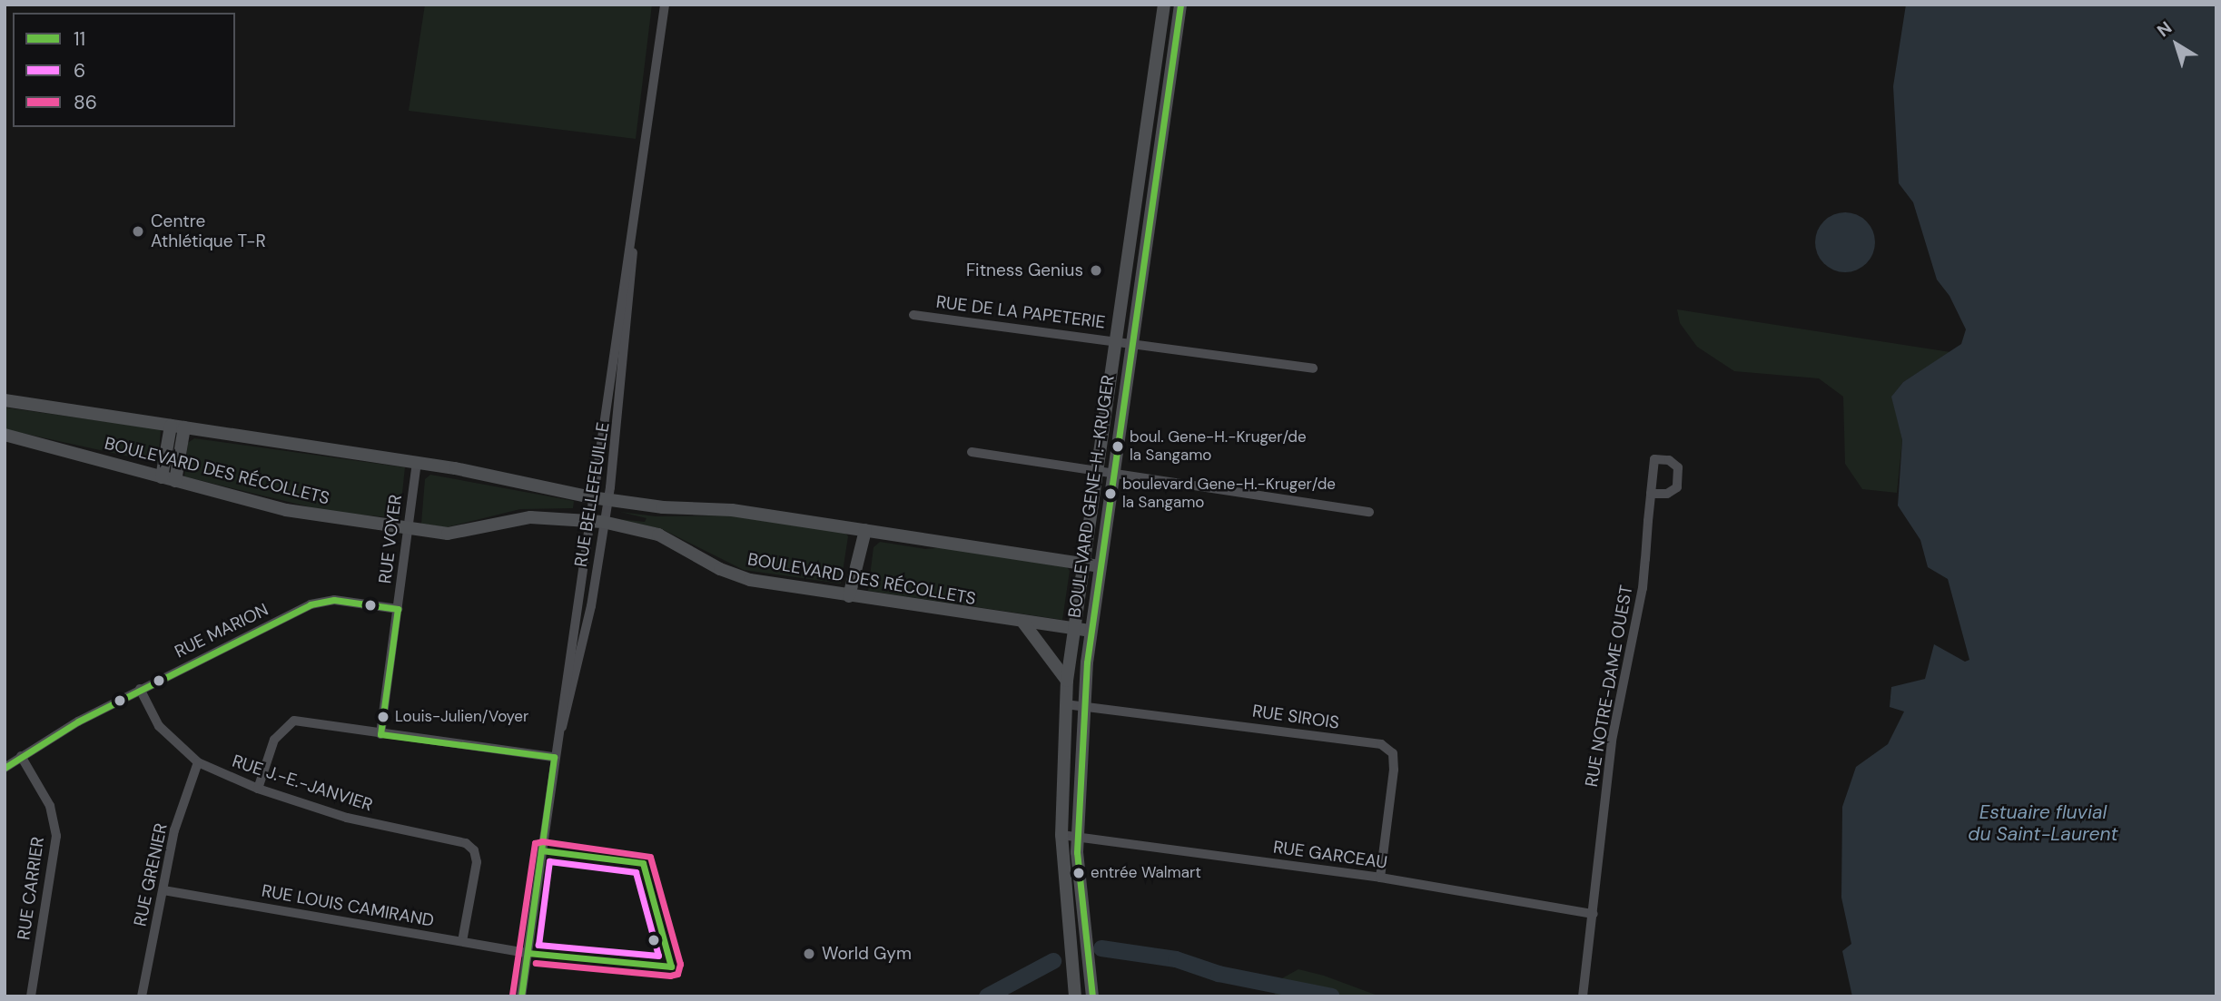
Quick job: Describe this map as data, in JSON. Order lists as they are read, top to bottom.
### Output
{
  "streets": {
    "main road": ["BOULEVARD DES RÉCOLLETS", "BOULEVARD GENE-H.-KRUGER"],
    "street": [
      "RUE DE LA PAPETERIE",
      "RUE BELLEFEUILLE",
      "RUE VOYER",
      "RUE MARION",
      "RUE NOTRE-DAME OUEST",
      "RUE SIROIS",
      "RUE J.-E.-JANVIER",
      "RUE GARCEAU",
      "RUE GRENIER",
      "RUE CARRIER",
      "RUE LOUIS CAMIRAND"
    ]
  },
  "crossings": [
    ["RUE DE LA PAPETERIE", "BOULEVARD GENE-H.-KRUGER"],
    ["BOULEVARD DES RÉCOLLETS", "RUE BELLEFEUILLE"],
    ["BOULEVARD DES RÉCOLLETS", "BOULEVARD GENE-H.-KRUGER"],
    ["BOULEVARD DES RÉCOLLETS", "RUE VOYER"],
    ["RUE BELLEFEUILLE", "RUE LOUIS CAMIRAND"],
    ["BOULEVARD GENE-H.-KRUGER", "RUE SIROIS"],
    ["BOULEVARD GENE-H.-KRUGER", "RUE GARCEAU"],
    ["RUE VOYER", "RUE MARION"],
    ["RUE MARION", "RUE J.-E.-JANVIER"],
    ["RUE MARION", "RUE CARRIER"],
    ["RUE NOTRE-DAME OUEST", "RUE GARCEAU"],
    ["RUE SIROIS", "RUE GARCEAU"],
    ["RUE J.-E.-JANVIER", "RUE GRENIER"],
    ["RUE J.-E.-JANVIER", "RUE LOUIS CAMIRAND"],
    ["RUE GRENIER", "RUE LOUIS CAMIRAND"]
  ],
  "water": ["Estuaire fluvial du Saint-Laurent"],
  "places": [
    "Centre Athlétique T-R",
    "Fitness Genius",
    "boul. Gene-H.-Kruger/de la Sangamo",
    "boulevard Gene-H.-Kruger/de la Sangamo",
    "Louis-Julien/Voyer",
    "entrée Walmart",
    "World Gym"
  ],
  "lines": ["transit line 11", "transit line 86", "transit line 6"],
  "legend": ["11", "6", "86"],
  "north": "top left"
}
